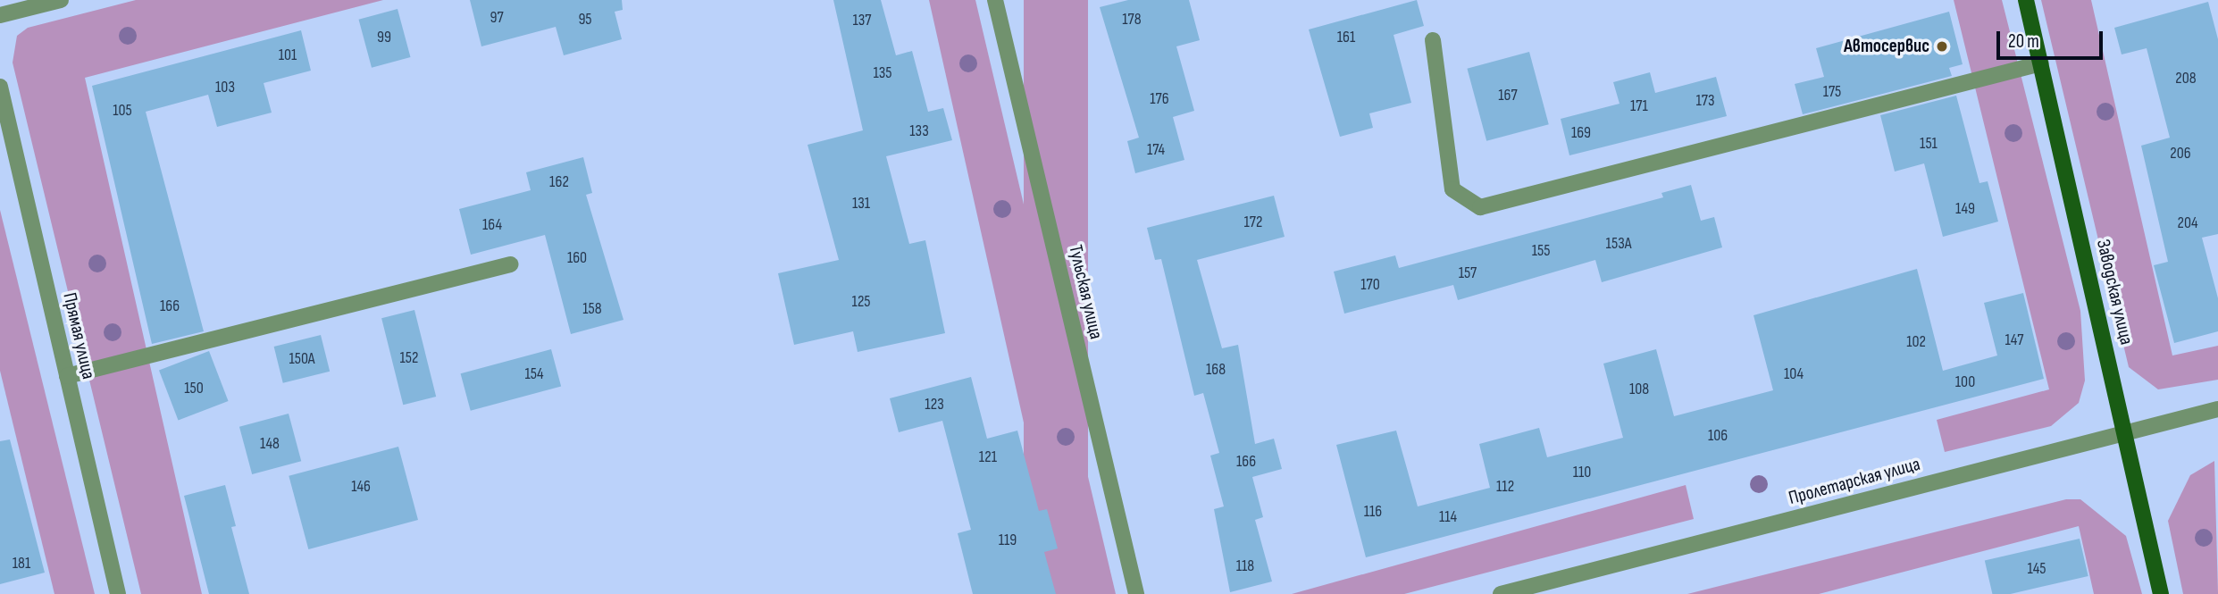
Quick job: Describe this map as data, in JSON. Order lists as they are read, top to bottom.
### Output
{
  "streets": {
    "main road": ["Заводская улица"],
    "street": ["Тульская улица", "Прямая улица", "Пролетарская улица"]
  },
  "crossings": [
    ["Заводская улица", "Пролетарская улица"]
  ],
  "places": ["Автосервис"],
  "house_numbers": [
    "97",
    "95",
    "178",
    "137",
    "99",
    "161",
    "101",
    "135",
    "208",
    "103",
    "175",
    "167",
    "176",
    "173",
    "171",
    "105",
    "133",
    "169",
    "151",
    "174",
    "206",
    "162",
    "131",
    "149",
    "172",
    "204",
    "164",
    "153А",
    "155",
    "160",
    "157",
    "170",
    "125",
    "166",
    "158",
    "147",
    "102",
    "152",
    "150А",
    "168",
    "154",
    "104",
    "100",
    "150",
    "108",
    "123",
    "106",
    "148",
    "121",
    "166",
    "110",
    "146",
    "112",
    "116",
    "114",
    "119",
    "181",
    "118",
    "145"
  ],
  "scale_bar": "20 m"
}
